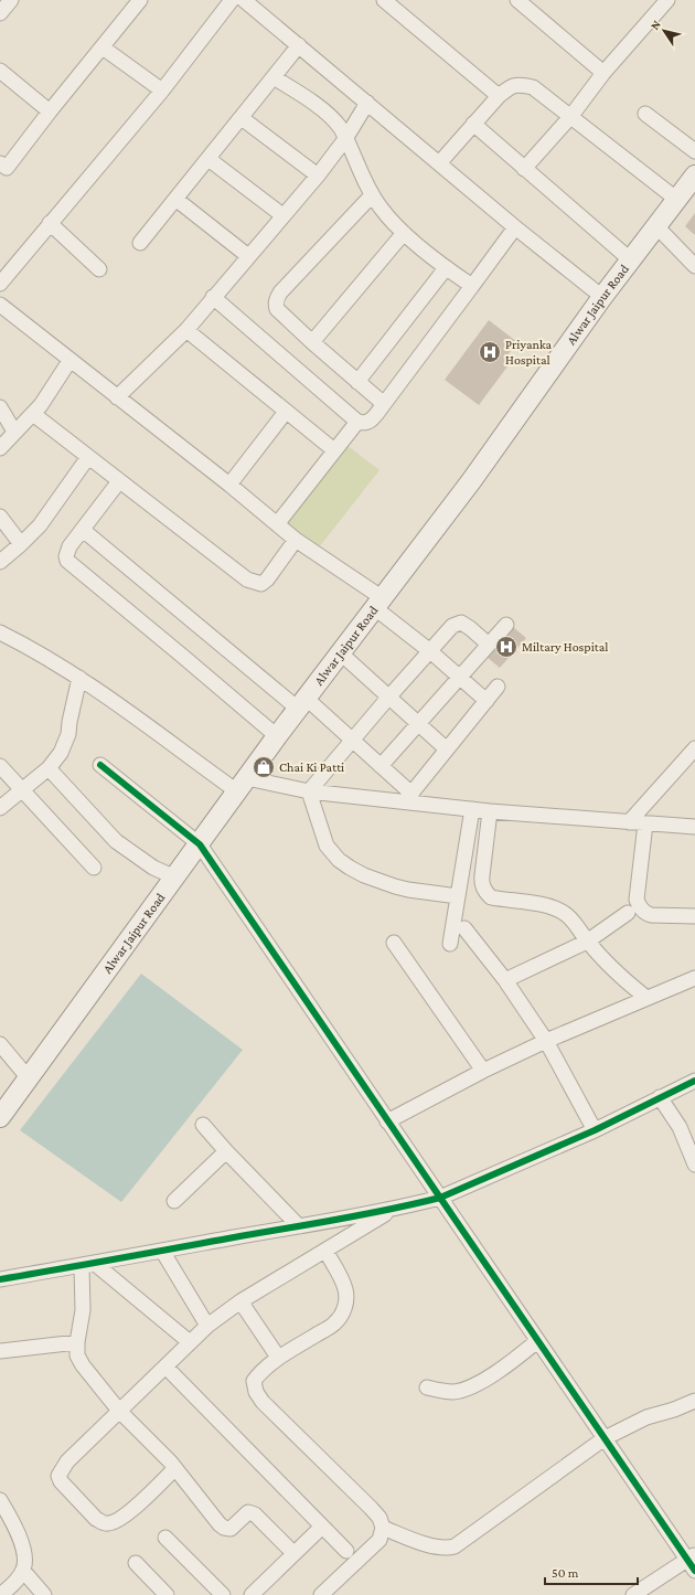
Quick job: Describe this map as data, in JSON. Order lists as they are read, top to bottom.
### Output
{
  "streets": {
    "main road": ["Alwar Jaipur Road"]
  },
  "places": {
    "hospital": ["Priyanka Hospital", "Miltary Hospital"],
    "shop": ["Chai Ki Patti"]
  },
  "scale_bar": "50 m",
  "north": "top left"
}
